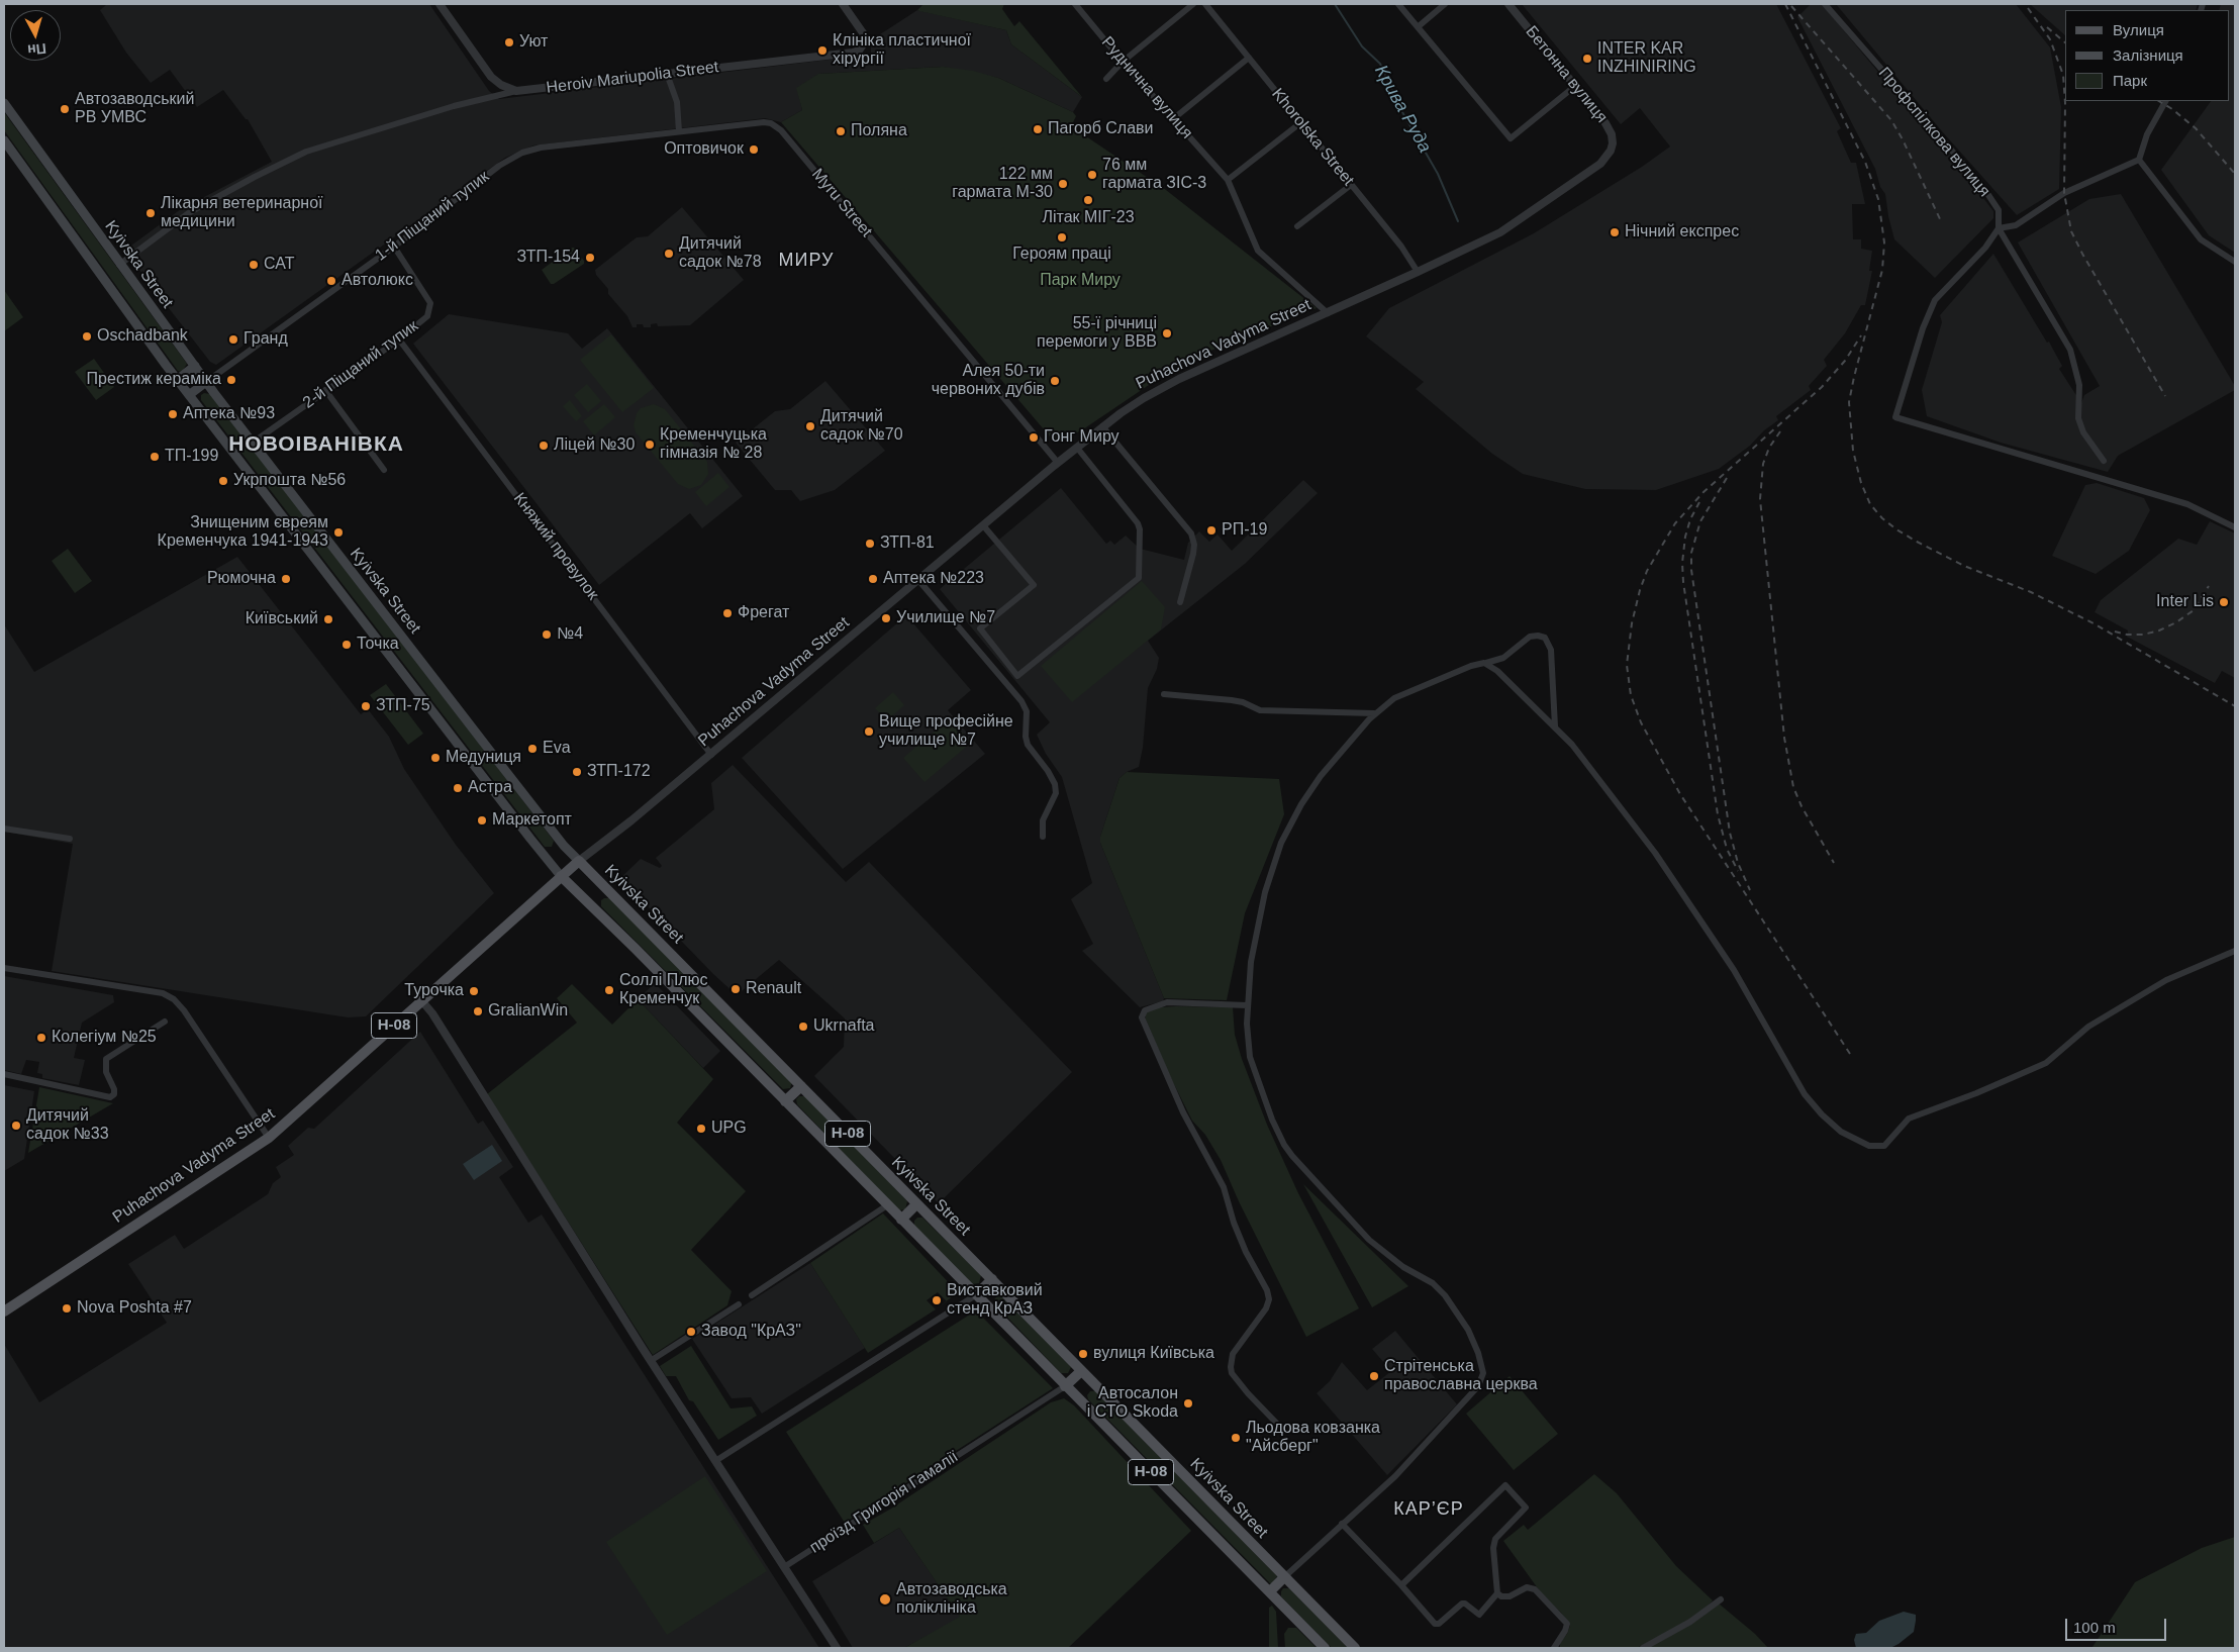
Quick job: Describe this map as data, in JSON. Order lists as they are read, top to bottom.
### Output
{
  "streets": {
    "main road": ["Kyivska Street", "Puhachova Vadyma Street", "Н-08"],
    "street": [
      "Бетонна вулиця",
      "Heroiv Mariupolia Street",
      "Руднична вулиця",
      "Профспілкова вулиця",
      "Khorolska Street",
      "Myru Street",
      "1-й Піщаний тупик",
      "2-й Піщаний тупик",
      "Княжий провулок",
      "проїзд Григорія Гамалії"
    ]
  },
  "crossings": [
    ["Бетонна вулиця", "Puhachova Vadyma Street"],
    ["Руднична вулиця", "Puhachova Vadyma Street"],
    ["Khorolska Street", "Puhachova Vadyma Street"],
    ["Myru Street", "1-й Піщаний тупик"],
    ["Myru Street", "Puhachova Vadyma Street"],
    ["1-й Піщаний тупик", "Kyivska Street"],
    ["1-й Піщаний тупик", "2-й Піщаний тупик"],
    ["Kyivska Street", "Puhachova Vadyma Street"],
    ["Kyivska Street", "2-й Піщаний тупик"],
    ["Puhachova Vadyma Street", "Княжий провулок"],
    ["Puhachova Vadyma Street", "Н-08"],
    ["2-й Піщаний тупик", "Княжий провулок"],
    ["Н-08", "проїзд Григорія Гамалії"]
  ],
  "districts": ["МИРУ", "НОВОІВАНІВКА", "КАР’ЄР"],
  "water": ["Крива Руда"],
  "parks": ["Парк Миру"],
  "places": [
    "Уют",
    "Клініка пластичної хірургії",
    "INTER KAR INZHINIRING",
    "Автозаводський РВ УМВС",
    "Пагорб Слави",
    "Поляна",
    "Оптовичок",
    "76 мм гармата ЗІС-3",
    "122 мм гармата М-30",
    "Літак МІГ-23",
    "Лікарня ветеринарної медицини",
    "Нічний експрес",
    "Героям працi",
    "Дитячий садок №78",
    "ЗТП-154",
    "САТ",
    "Автолюкс",
    "55-ї річниці перемоги у ВВВ",
    "Oschadbank",
    "Гранд",
    "Престиж кераміка",
    "Алея 50-ти червоних дубів",
    "Аптека №93",
    "Дитячий садок №70",
    "Гонг Миру",
    "Кременчуцька гімназія № 28",
    "Ліцей №30",
    "ТП-199",
    "Укрпошта №56",
    "РП-19",
    "Знищеним євреям Кременчука 1941-1943",
    "ЗТП-81",
    "Рюмочна",
    "Аптека №223",
    "Inter Lis",
    "Фрегат",
    "Училище №7",
    "Київський",
    "№4",
    "Точка",
    "ЗТП-75",
    "Вище професійне училище №7",
    "Eva",
    "Медуниця",
    "ЗТП-172",
    "Астра",
    "Маркетопт",
    "Renault",
    "Соллі Плюс Кременчук",
    "Турочка",
    "GralianWin",
    "Ukrnafta",
    "Колегіум №25",
    "Дитячий садок №33",
    "UPG",
    "Виставковий стенд КрАЗ",
    "Nova Poshta #7",
    "Завод \"КрАЗ\"",
    "вулиця Київська",
    "Стрітенська православна церква",
    "Автосалон і СТО Skoda",
    "Льодова ковзанка \"Айсберг\"",
    "Автозаводська поліклініка"
  ],
  "legend": ["Вулиця", "Залізниця", "Парк"],
  "scale_bar": "100 m",
  "north": "bottom"
}
